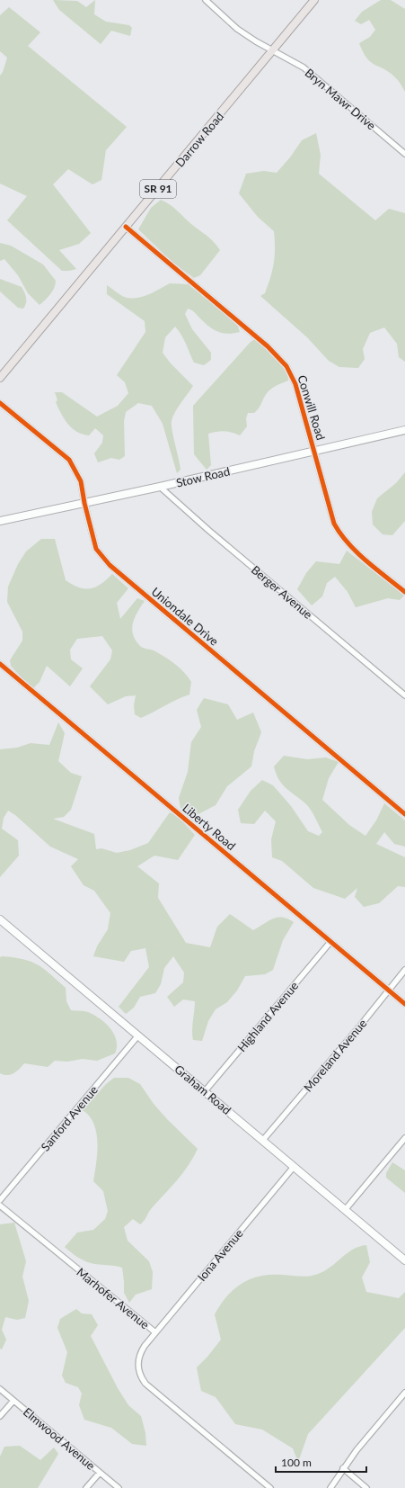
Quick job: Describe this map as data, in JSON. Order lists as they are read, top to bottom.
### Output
{
  "streets": {
    "main road": [
      "Darrow Road",
      "SR 91",
      "Stow Road",
      "Graham Road"
    ],
    "street": [
      "Bryn Mawr Drive",
      "Conwill Road",
      "Berger Avenue",
      "Uniondale Drive",
      "Liberty Road",
      "Highland Avenue",
      "Moreland Avenue",
      "Sanford Avenue",
      "Iona Avenue",
      "Marhofer Avenue",
      "Elmwood Avenue"
    ]
  },
  "crossings": [
    ["Bryn Mawr Drive", "Darrow Road"],
    ["Darrow Road", "Conwill Road"],
    ["Conwill Road", "Stow Road"],
    ["Stow Road", "Berger Avenue"],
    ["Stow Road", "Uniondale Drive"],
    ["Liberty Road", "Highland Avenue"],
    ["Liberty Road", "Moreland Avenue"],
    ["Highland Avenue", "Graham Road"],
    ["Moreland Avenue", "Graham Road"],
    ["Graham Road", "Sanford Avenue"],
    ["Graham Road", "Iona Avenue"],
    ["Iona Avenue", "Marhofer Avenue"]
  ],
  "scale_bar": "100 m"
}
